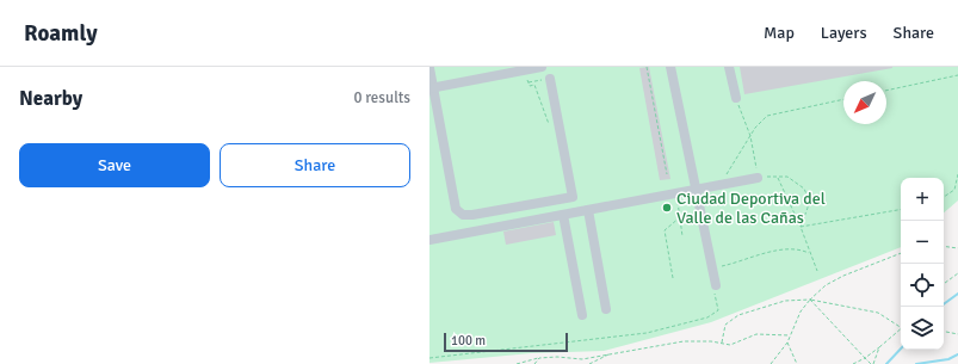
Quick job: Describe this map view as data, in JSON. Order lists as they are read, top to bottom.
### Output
{
  "places": ["Ciudad Deportiva del Valle de las Cañas"],
  "scale_bar": "100 m",
  "north": "bottom left",
  "page": {
    "header": "Roamly",
    "nav": ["Map", "Layers", "Share"],
    "heading": ["Nearby", "0 results"],
    "buttons": ["Save", "Share"],
    "map_buttons": ["+", "−"],
    "scale": "100 m"
  }
}
